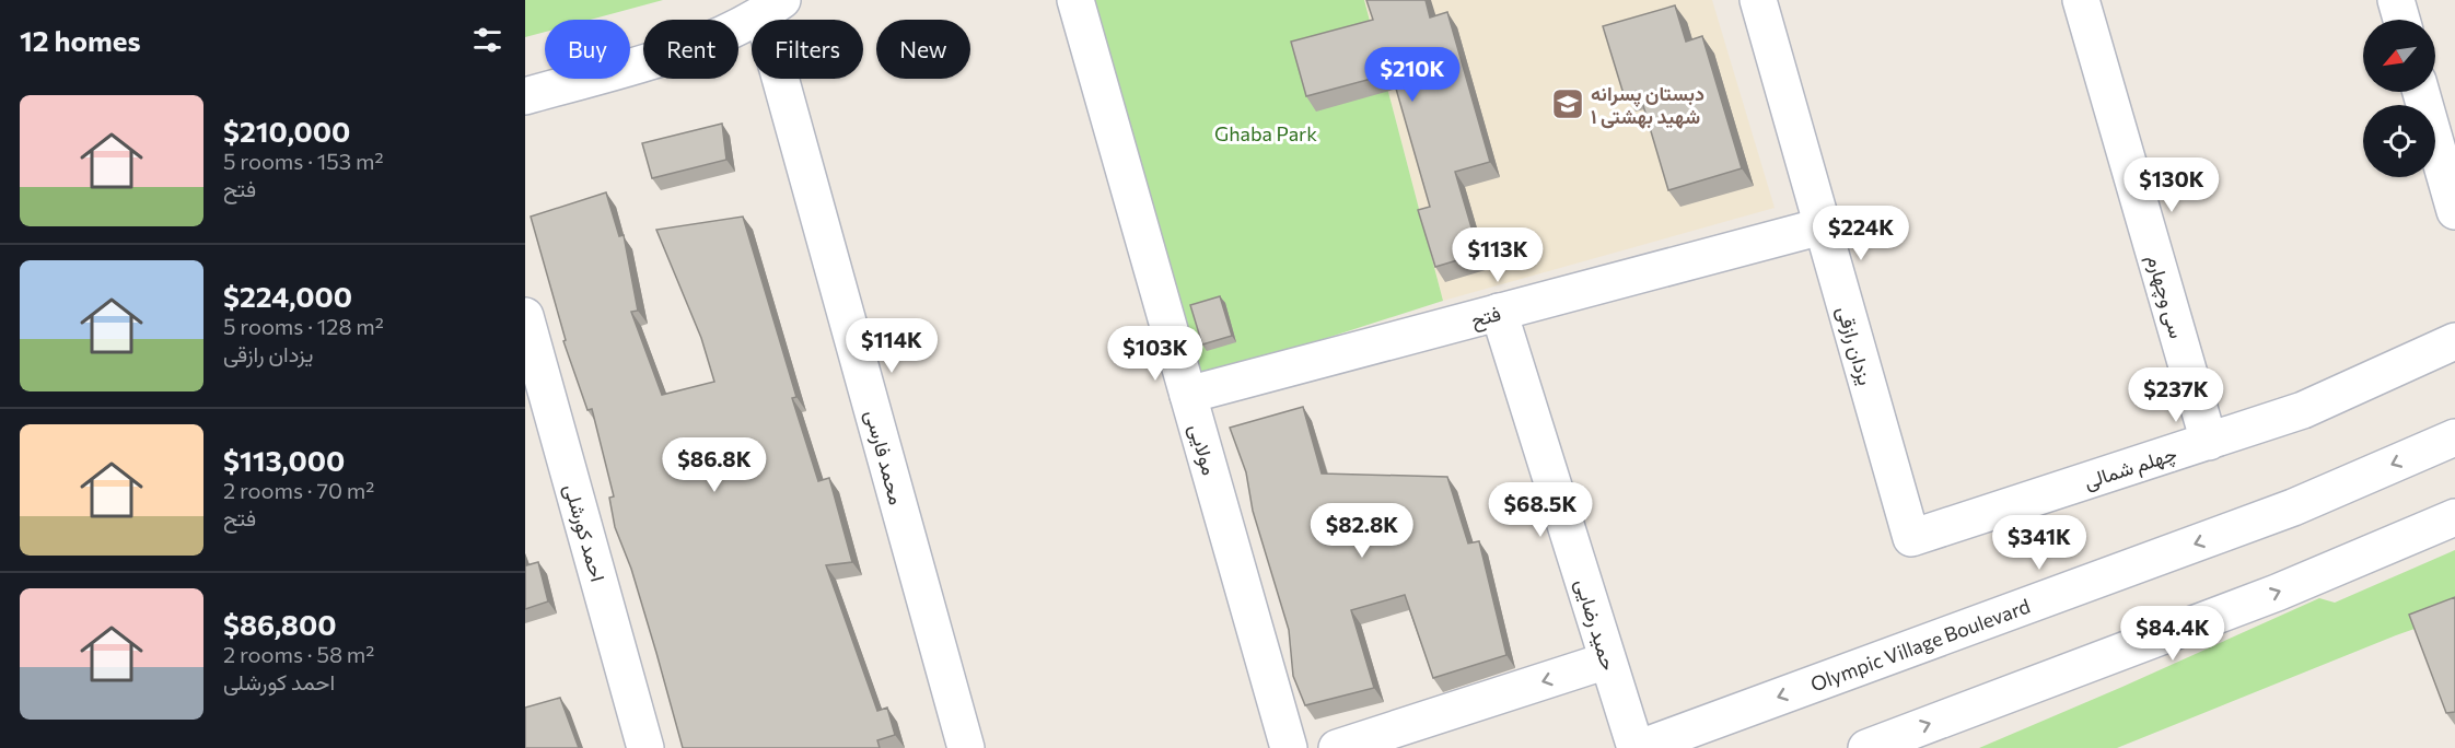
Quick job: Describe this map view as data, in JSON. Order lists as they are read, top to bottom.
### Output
{
  "streets": {
    "street": [
      "سی وچهارم",
      "فتح",
      "یزدان رازقی",
      "مولایی",
      "محمد فارسی",
      "چهلم شمالی",
      "احمد کورشلی",
      "حمید رضایی",
      "Olympic Village Boulevard"
    ]
  },
  "crossings": [
    ["سی وچهارم", "چهلم شمالی"],
    ["فتح", "یزدان رازقی"],
    ["فتح", "مولایی"],
    ["فتح", "حمید رضایی"],
    ["یزدان رازقی", "چهلم شمالی"],
    ["حمید رضایی", "Olympic Village Boulevard"]
  ],
  "parks": ["Ghaba Park"],
  "places": {
    "school or university": ["دبستان پسرانه شهید بهشتی ۱"]
  },
  "north": "bottom left",
  "page": {
    "heading": "12 homes",
    "chip": [
      "Buy",
      "Rent",
      "Filters",
      "New"
    ],
    "price": [
      "$210K",
      "$130K",
      "$224K",
      "$113K",
      "$114K",
      "$103K",
      "$237K",
      "$86.8K",
      "$68.5K",
      "$82.8K",
      "$341K",
      "$84.4K"
    ],
    "list": [
      {
        "name": "$210,000",
        "note": "5 rooms · 153 m² · فتح"
      },
      {
        "name": "$224,000",
        "note": "5 rooms · 128 m² · یزدان رازقی"
      },
      {
        "name": "$113,000",
        "note": "2 rooms · 70 m² · فتح"
      },
      {
        "name": "$86,800",
        "note": "2 rooms · 58 m² · احمد کورشلی"
      }
    ]
  }
}
